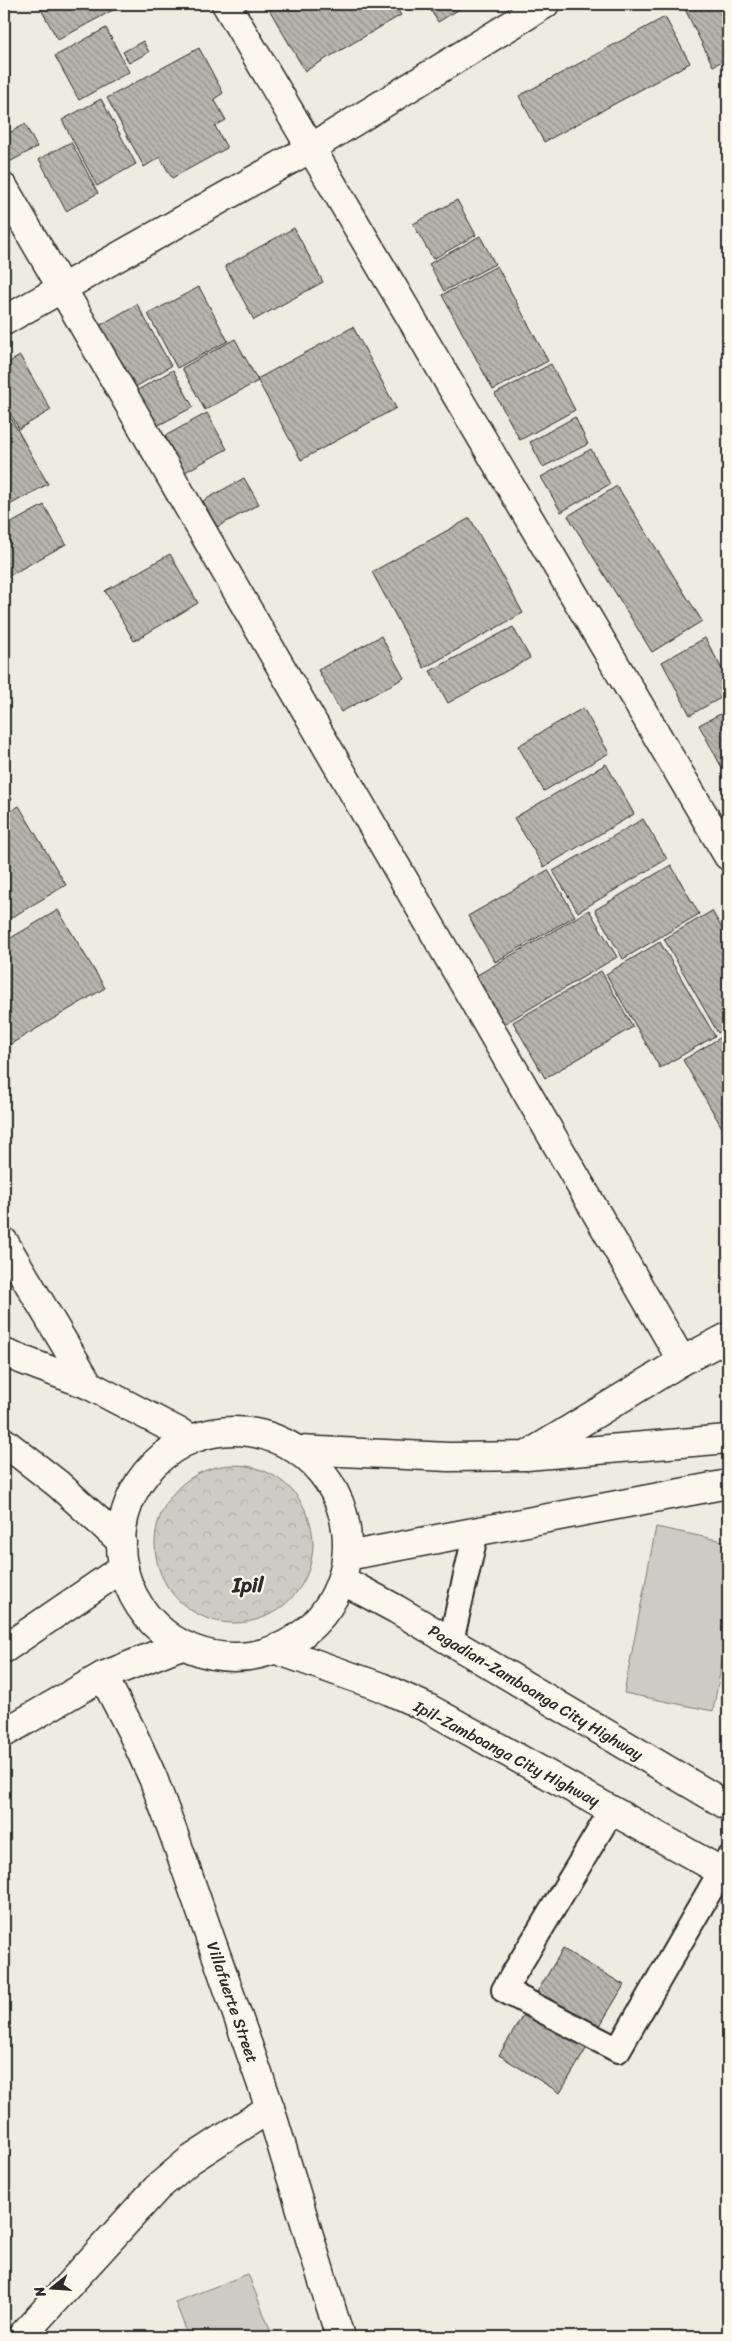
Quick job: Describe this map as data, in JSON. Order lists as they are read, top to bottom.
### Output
{
  "streets": {
    "street": ["Pagadian-Zamboanga City Highway", "Ipil-Zamboanga City Highway", "Villafuerte Street"]
  },
  "districts": ["Ipil"],
  "north": "left"
}
